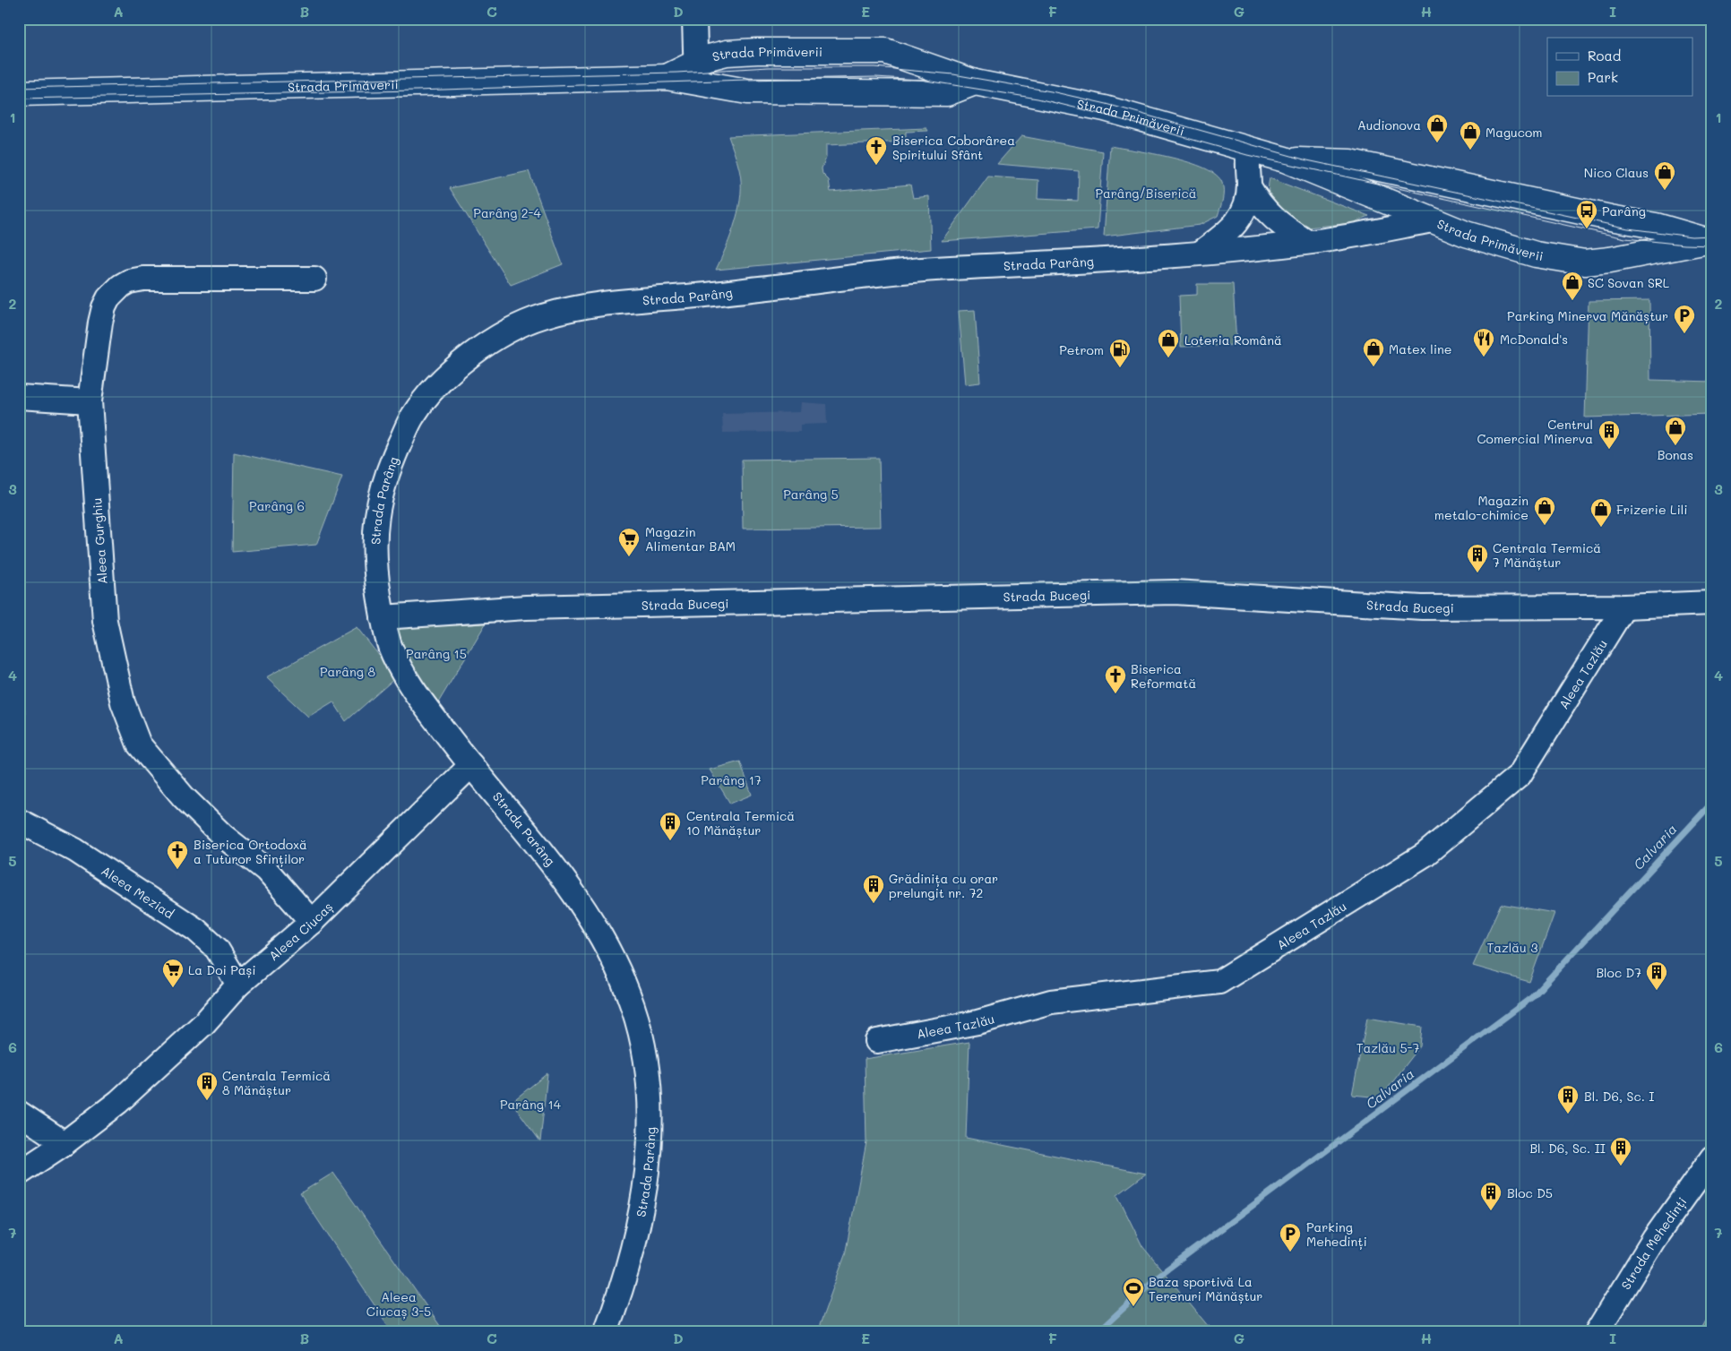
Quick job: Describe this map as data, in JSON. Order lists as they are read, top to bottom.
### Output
{
  "streets": {
    "main road": ["Strada Primăverii"],
    "street": [
      "Strada Parâng",
      "Aleea Gurghiu",
      "Strada Bucegi",
      "Aleea Tazlău",
      "Aleea Meziad",
      "Aleea Ciucaș",
      "Strada Mehedinți"
    ]
  },
  "crossings": [
    ["Strada Primăverii", "Strada Parâng"],
    ["Strada Parâng", "Strada Bucegi"],
    ["Strada Parâng", "Aleea Ciucaș"],
    ["Aleea Gurghiu", "Aleea Ciucaș"],
    ["Strada Bucegi", "Aleea Tazlău"],
    ["Aleea Meziad", "Aleea Ciucaș"]
  ],
  "water": ["Calvaria"],
  "parks": [
    "Parâng/Biserică",
    "Parâng 2-4",
    "Parâng 5",
    "Parâng 6",
    "Parâng 15",
    "Parâng 8",
    "Parâng 17",
    "Tazlău 3",
    "Tazlău 5-7",
    "Parâng 14",
    "Aleea Ciucaș 3-5"
  ],
  "places": {
    "shop": [
      "Audionova",
      "Magucom",
      "Nico Claus",
      "SC Sovan SRL",
      "Loteria Română",
      "Matex line",
      "Bonas",
      "Magazin metalo-chimice",
      "Frizerie Lili"
    ],
    "church": ["Biserica Coborârea Spiritului Sfânt", "Biserica Reformată", "Biserica Ortodoxă a Tuturor Sfinților"],
    "bus stop": ["Parâng"],
    "parking": ["Parking Minerva Mănăștur", "Parking Mehedinți"],
    "restaurant": ["McDonald's"],
    "fuel station": ["Petrom"],
    "building": [
      "Centrul Comercial Minerva",
      "Centrala Termică 7 Mănăștur",
      "Centrala Termică 10 Mănăștur",
      "Grădinița cu orar prelungit nr. 72",
      "Bloc D7",
      "Centrala Termică 8 Mănăștur",
      "Bl. D6, Sc. I",
      "Bl. D6, Sc. II",
      "Bloc D5"
    ],
    "supermarket": ["Magazin Alimentar BAM", "La Doi Pași"],
    "sports": ["Baza sportivă La Terenuri Mănăștur"]
  },
  "legend": ["Road", "Park"],
  "grid": {
    "columns": [
      "A",
      "B",
      "C",
      "D",
      "E",
      "F",
      "G",
      "H",
      "I"
    ],
    "rows": [
      "1",
      "2",
      "3",
      "4",
      "5",
      "6",
      "7"
    ]
  }
}
